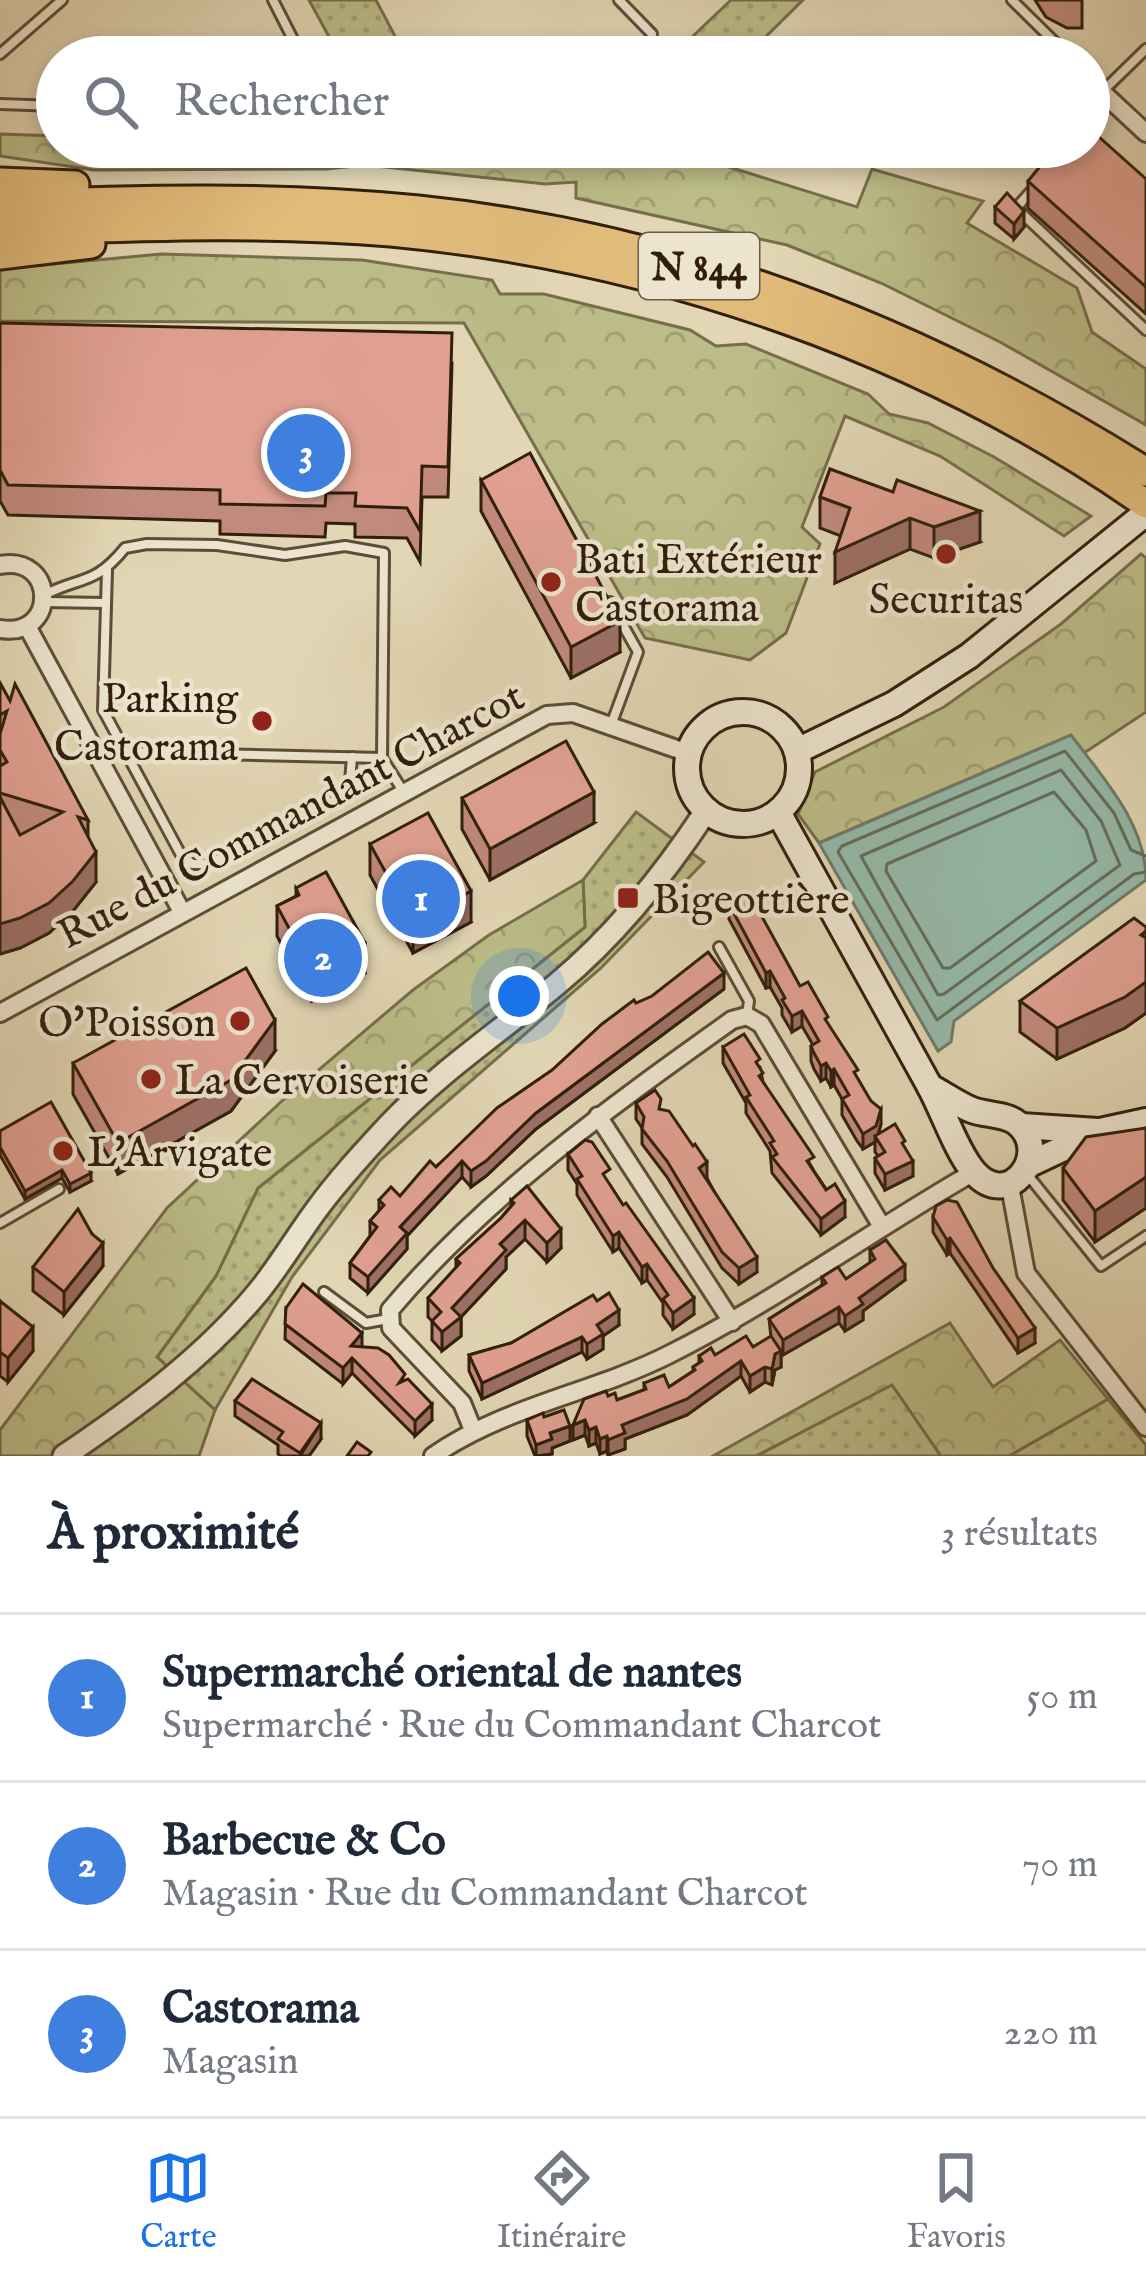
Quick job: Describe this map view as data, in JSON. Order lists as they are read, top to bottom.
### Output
{
  "streets": {
    "highway": ["N 844"],
    "street": ["Rue du Commandant Charcot"]
  },
  "places": {
    "other": [
      "Securitas",
      "Bati Extérieur Castorama",
      "Parking Castorama",
      "O'Poisson",
      "La Cervoiserie",
      "L'Arvigate"
    ],
    "transit": ["Bigeottière"]
  },
  "page": {
    "search": "Rechercher",
    "pins": ["3", "1", "2"],
    "heading": ["À proximité", "3 résultats"],
    "list": [
      {
        "mark": "1",
        "name": "Supermarché oriental de nantes",
        "note": "Supermarché · Rue du Commandant Charcot",
        "value": "50 m"
      },
      {
        "mark": "2",
        "name": "Barbecue & Co",
        "note": "Magasin · Rue du Commandant Charcot",
        "value": "70 m"
      },
      {
        "mark": "3",
        "name": "Castorama",
        "note": "Magasin",
        "value": "220 m"
      }
    ],
    "nav": ["Carte", "Itinéraire", "Favoris"]
  }
}
